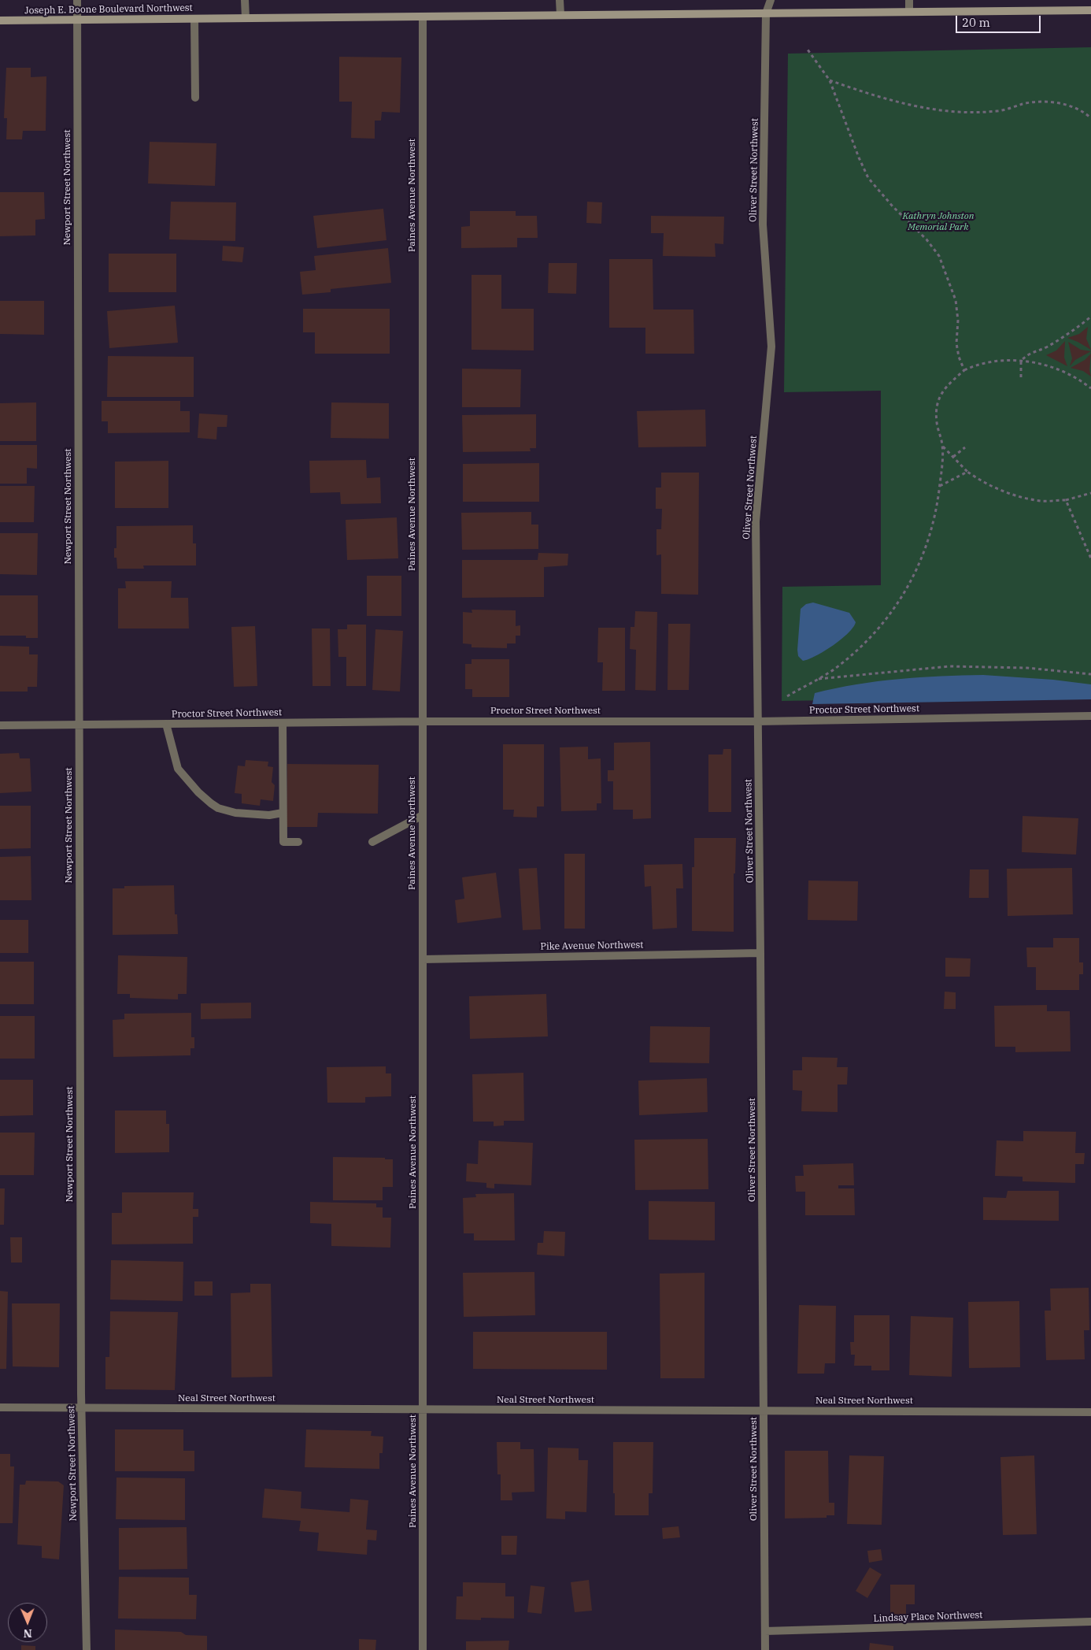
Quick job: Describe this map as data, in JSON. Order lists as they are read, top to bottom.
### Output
{
  "streets": {
    "main road": ["Joseph E. Boone Boulevard Northwest"],
    "street": [
      "Oliver Street Northwest",
      "Newport Street Northwest",
      "Paines Avenue Northwest",
      "Proctor Street Northwest",
      "Pike Avenue Northwest",
      "Neal Street Northwest",
      "Lindsay Place Northwest"
    ]
  },
  "crossings": [
    ["Joseph E. Boone Boulevard Northwest", "Oliver Street Northwest"],
    ["Joseph E. Boone Boulevard Northwest", "Newport Street Northwest"],
    ["Joseph E. Boone Boulevard Northwest", "Paines Avenue Northwest"],
    ["Oliver Street Northwest", "Proctor Street Northwest"],
    ["Oliver Street Northwest", "Pike Avenue Northwest"],
    ["Oliver Street Northwest", "Neal Street Northwest"],
    ["Oliver Street Northwest", "Lindsay Place Northwest"],
    ["Newport Street Northwest", "Proctor Street Northwest"],
    ["Newport Street Northwest", "Neal Street Northwest"],
    ["Paines Avenue Northwest", "Proctor Street Northwest"],
    ["Paines Avenue Northwest", "Pike Avenue Northwest"],
    ["Paines Avenue Northwest", "Neal Street Northwest"]
  ],
  "parks": ["Kathryn Johnston Memorial Park"],
  "scale_bar": "20 m",
  "north": "bottom"
}
